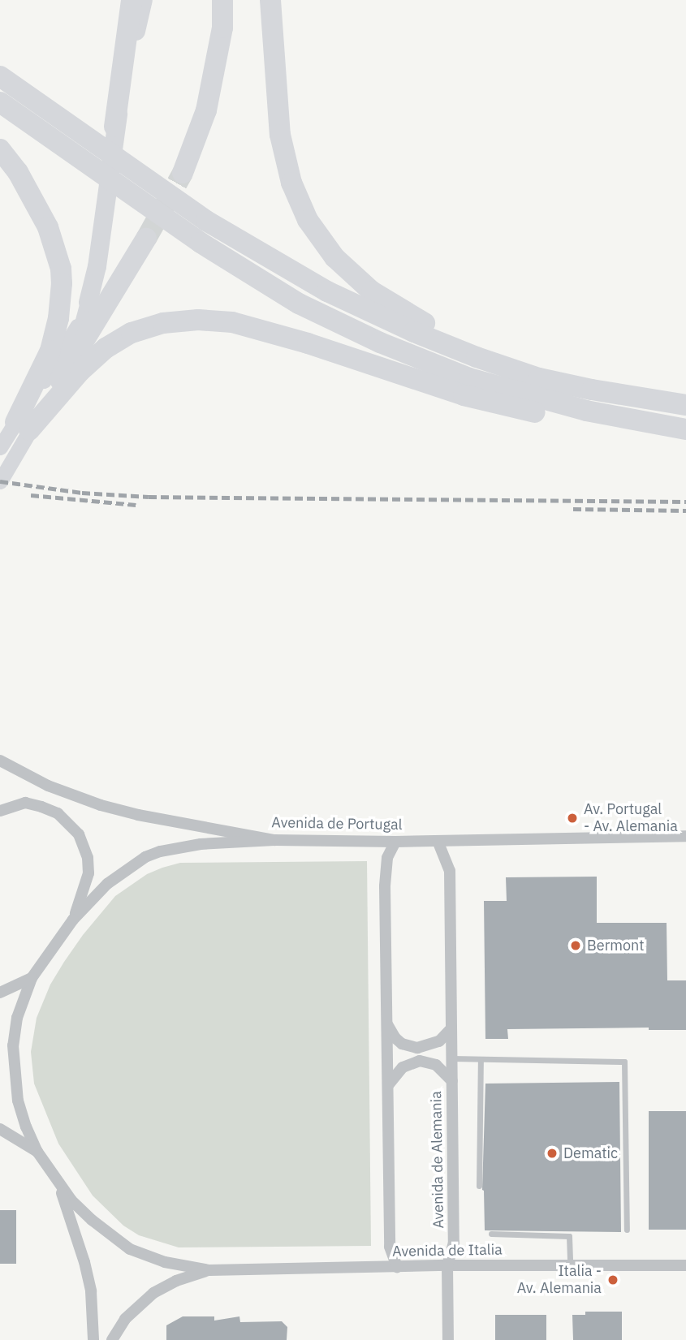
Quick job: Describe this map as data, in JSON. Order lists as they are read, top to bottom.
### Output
{
  "streets": {
    "street": ["Avenida de Portugal", "Avenida de Alemania", "Avenida de Italia"]
  },
  "crossings": [
    ["Avenida de Portugal", "Avenida de Alemania"],
    ["Avenida de Alemania", "Avenida de Italia"]
  ],
  "places": [
    "Av. Portugal - Av. Alemania",
    "Bermont",
    "Dematic",
    "Italia - Av. Alemania"
  ]
}
